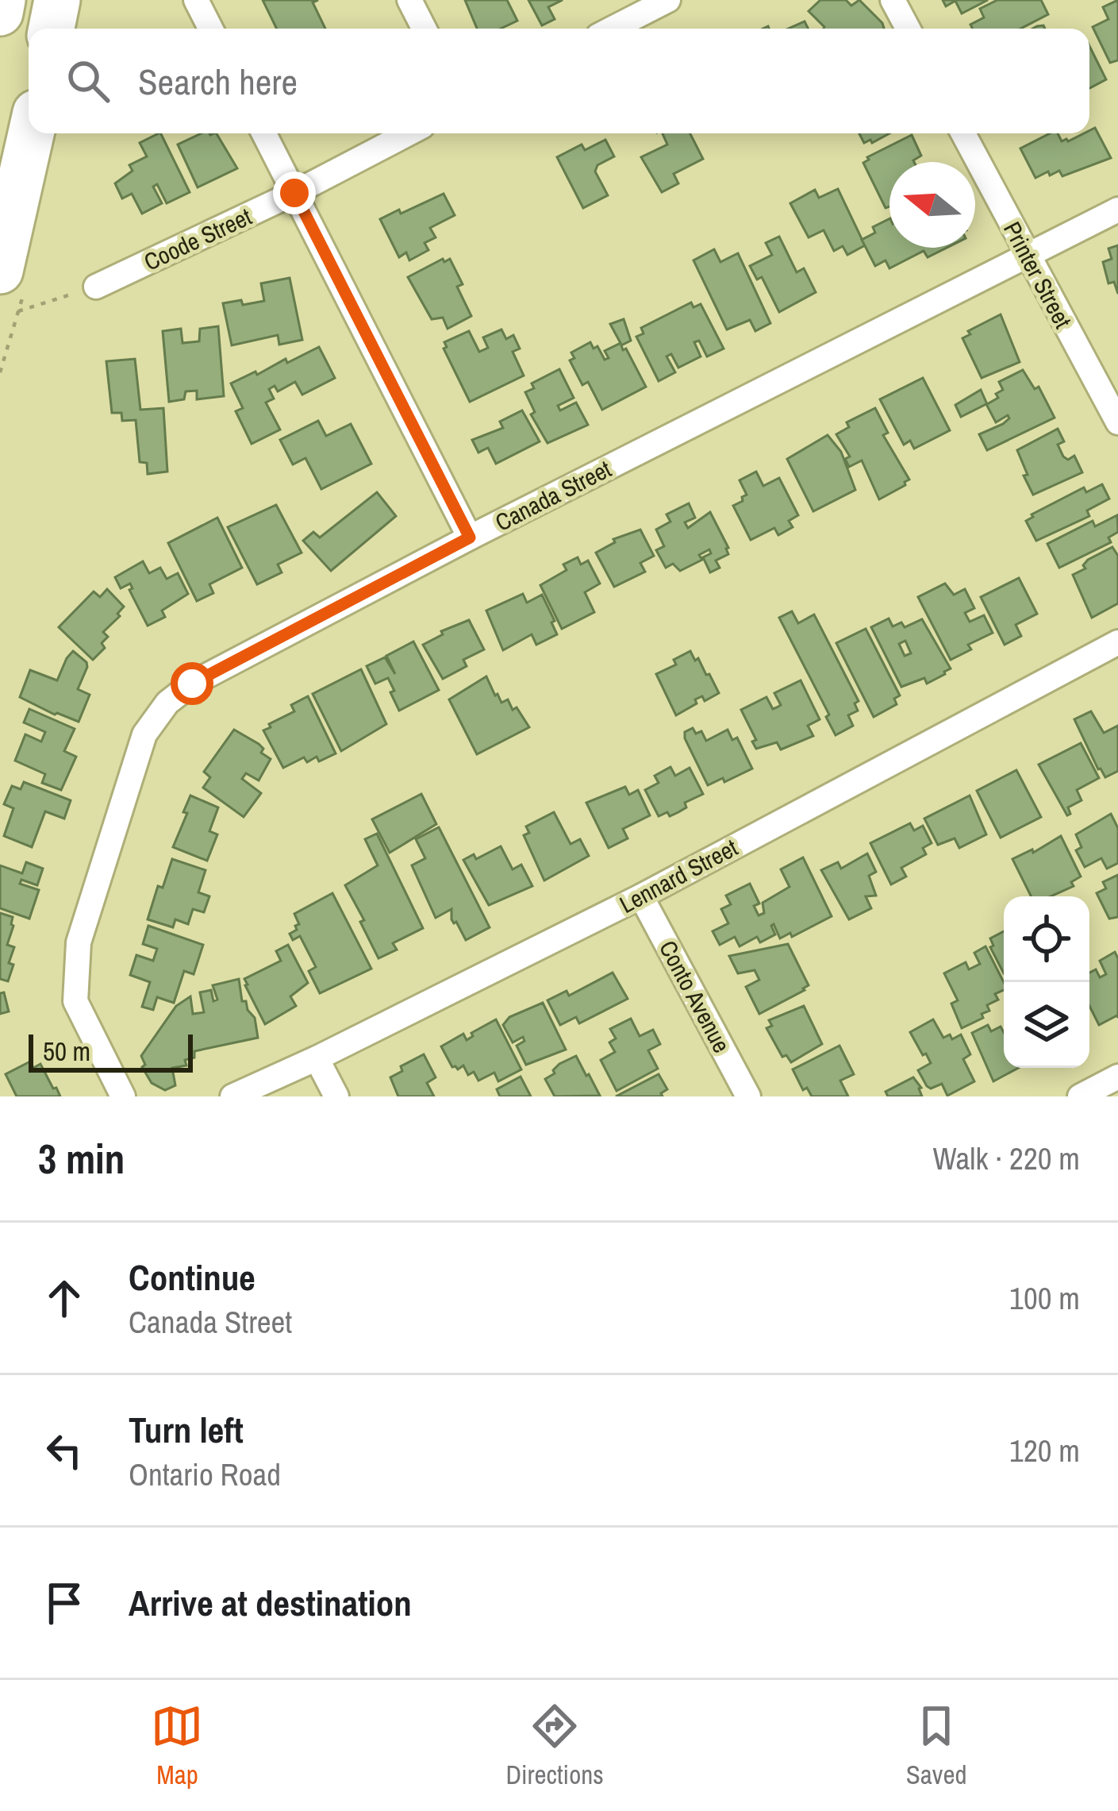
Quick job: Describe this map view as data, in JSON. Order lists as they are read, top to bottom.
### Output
{
  "streets": {
    "street": [
      "Coode Street",
      "Printer Street",
      "Canada Street",
      "Lennard Street",
      "Conto Avenue"
    ]
  },
  "crossings": [
    ["Printer Street", "Canada Street"],
    ["Lennard Street", "Conto Avenue"]
  ],
  "scale_bar": "50 m",
  "north": "left",
  "page": {
    "search": "Search here",
    "scale": "50 m",
    "heading": ["3 min", "Walk · 220 m"],
    "list": [
      ["Continue", "Canada Street", "100 m"],
      ["Turn left", "Ontario Road", "120 m"],
      "Arrive at destination"
    ],
    "nav": ["Map", "Directions", "Saved"]
  }
}
